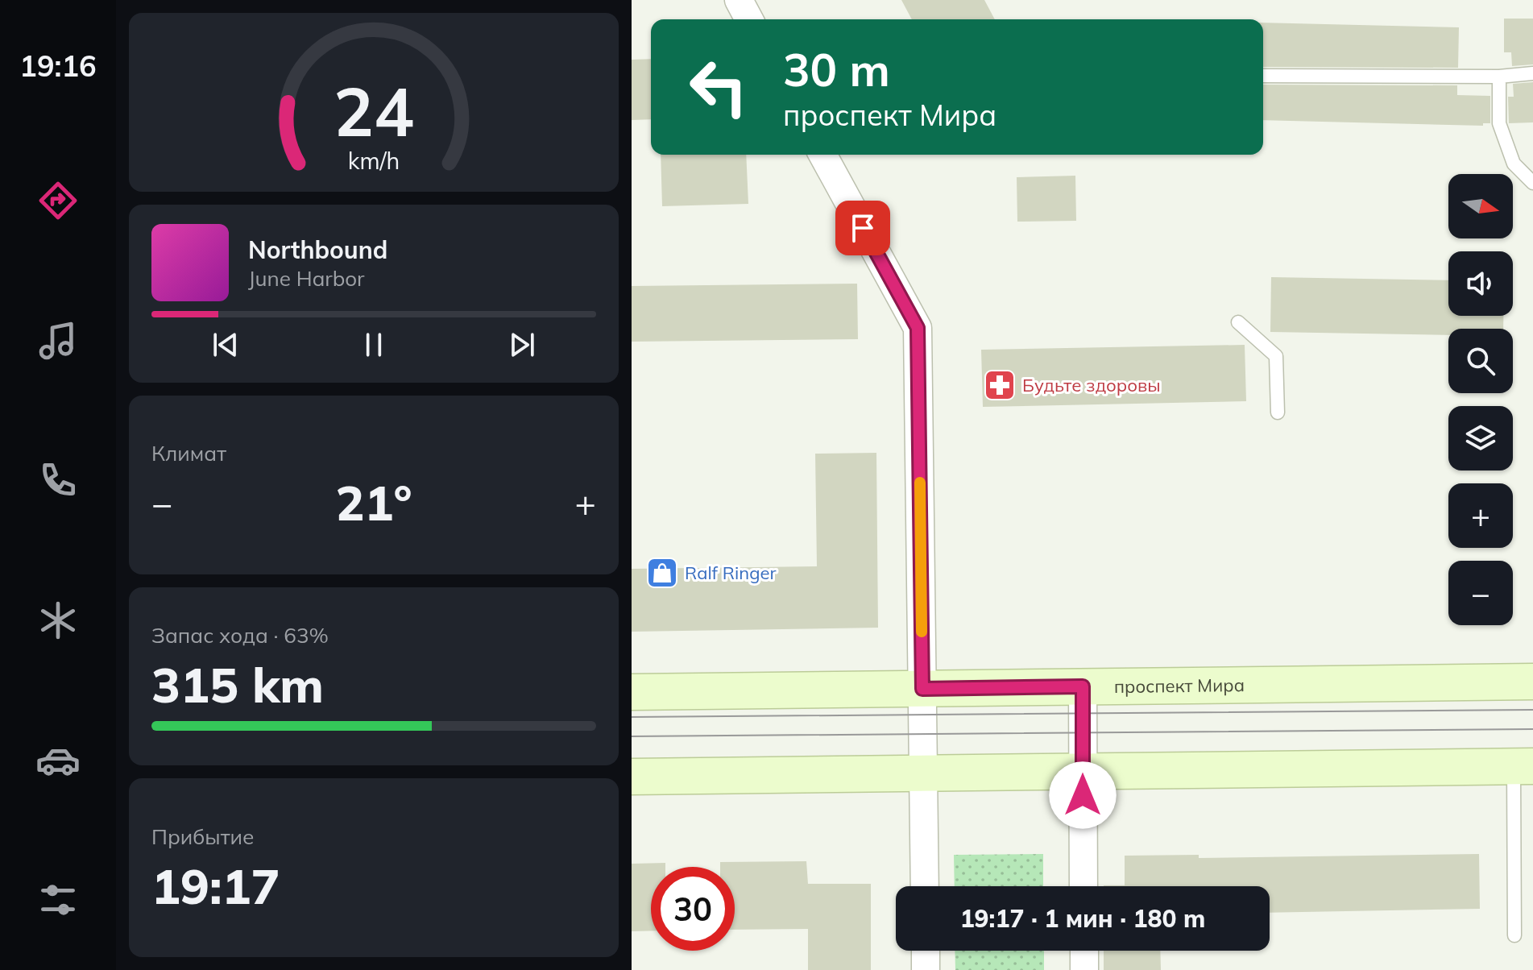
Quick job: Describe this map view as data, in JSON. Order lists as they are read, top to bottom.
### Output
{
  "streets": {
    "main road": ["проспект Мира"]
  },
  "places": {
    "pharmacy": ["Будьте здоровы"],
    "shop": ["Ralf Ringer"]
  },
  "north": "right",
  "page": {
    "tabs": "19:16",
    "turn": ["30 m", "проспект Мира"],
    "map_buttons": ["+", "−"],
    "song": ["Northbound", "June Harbor"],
    "tile": [
      "Климат",
      ["Запас хода · 63%", "315 km"],
      ["Прибытие", "19:17"]
    ],
    "heat": ["−", "21°", "+"],
    "limit": "30",
    "trip": "19:17 · 1 мин · 180 m",
    "gauge": ["24", "km/h"]
  }
}
